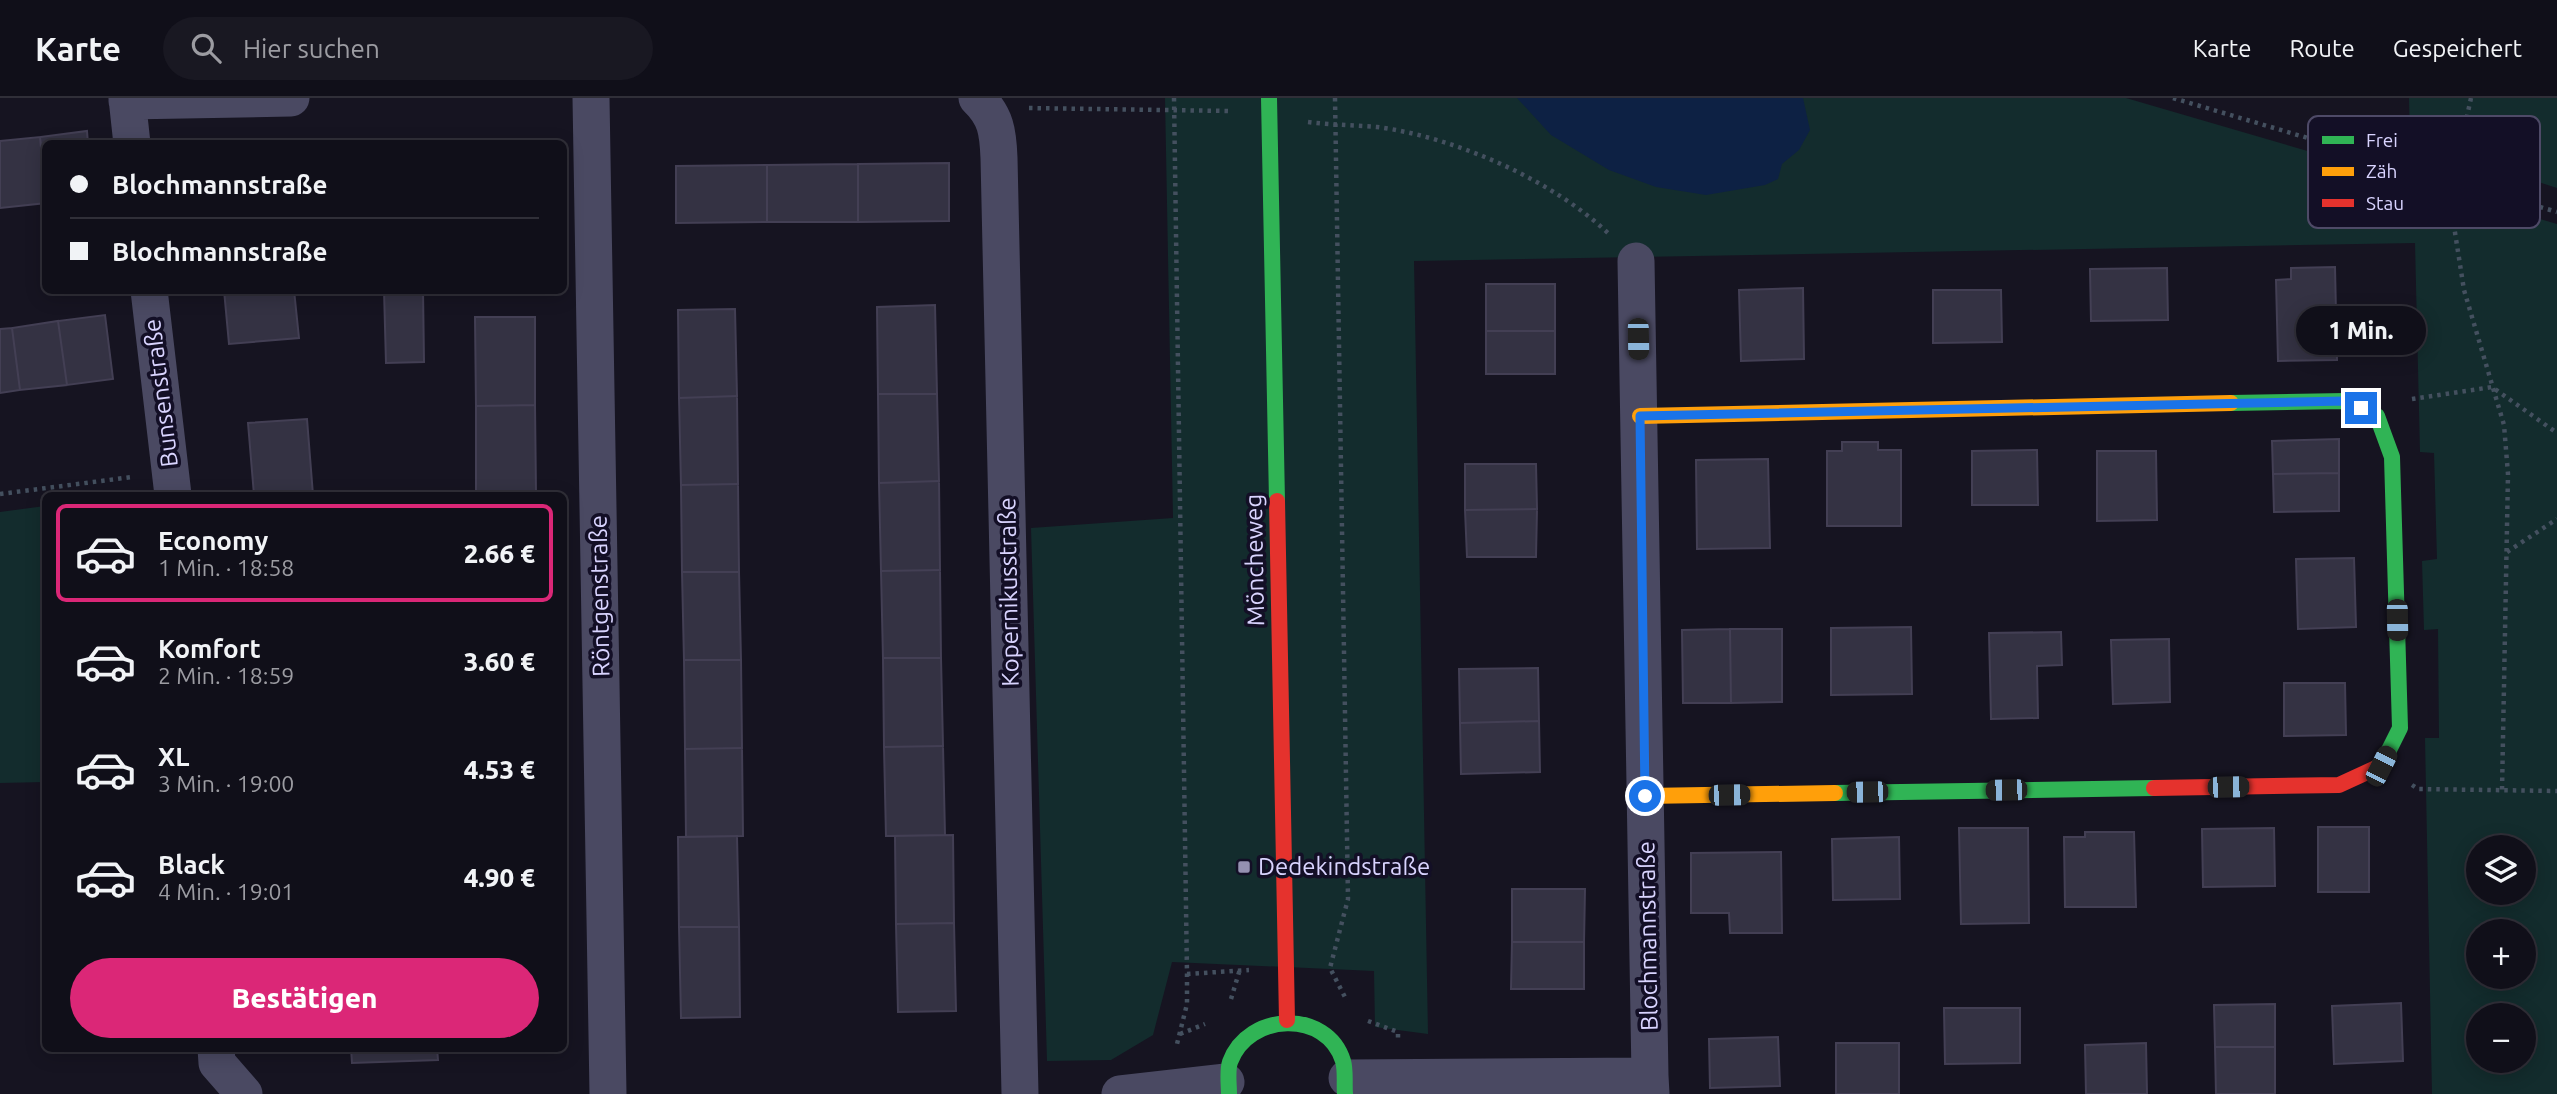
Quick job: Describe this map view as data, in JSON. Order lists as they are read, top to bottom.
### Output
{
  "streets": {
    "street": [
      "Bunsenstraße",
      "Möncheweg",
      "Kopernikusstraße",
      "Röntgenstraße",
      "Blochmannstraße"
    ]
  },
  "places": {
    "transit": ["Dedekindstraße"]
  },
  "legend": ["Frei", "Zäh", "Stau"],
  "page": {
    "header": "Karte",
    "search": "Hier suchen",
    "nav": ["Karte", "Route", "Gespeichert"],
    "banner": ["Blochmannstraße", "Blochmannstraße"],
    "bubble": "1 Min.",
    "list": [
      {
        "name": "Economy",
        "note": "1 Min. · 18:58",
        "value": "2.66 €"
      },
      {
        "name": "Komfort",
        "note": "2 Min. · 18:59",
        "value": "3.60 €"
      },
      {
        "name": "XL",
        "note": "3 Min. · 19:00",
        "value": "4.53 €"
      },
      {
        "name": "Black",
        "note": "4 Min. · 19:01",
        "value": "4.90 €"
      }
    ],
    "map_buttons": ["+", "−"],
    "buttons": "Bestätigen"
  }
}
